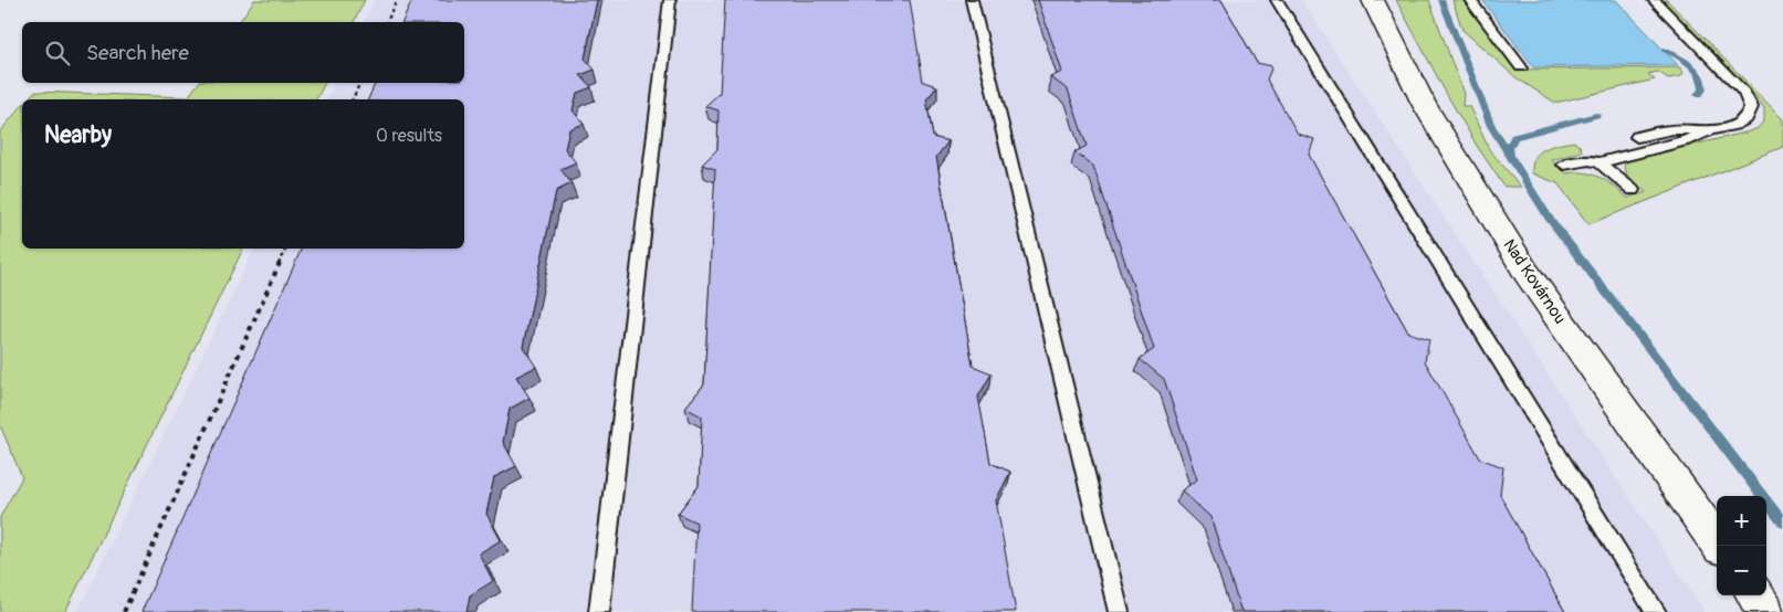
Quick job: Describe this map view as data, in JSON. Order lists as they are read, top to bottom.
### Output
{
  "streets": {
    "street": ["Nad Kovárnou"]
  },
  "page": {
    "search": "Search here",
    "heading": ["Nearby", "0 results"],
    "map_buttons": ["+", "−"]
  }
}
